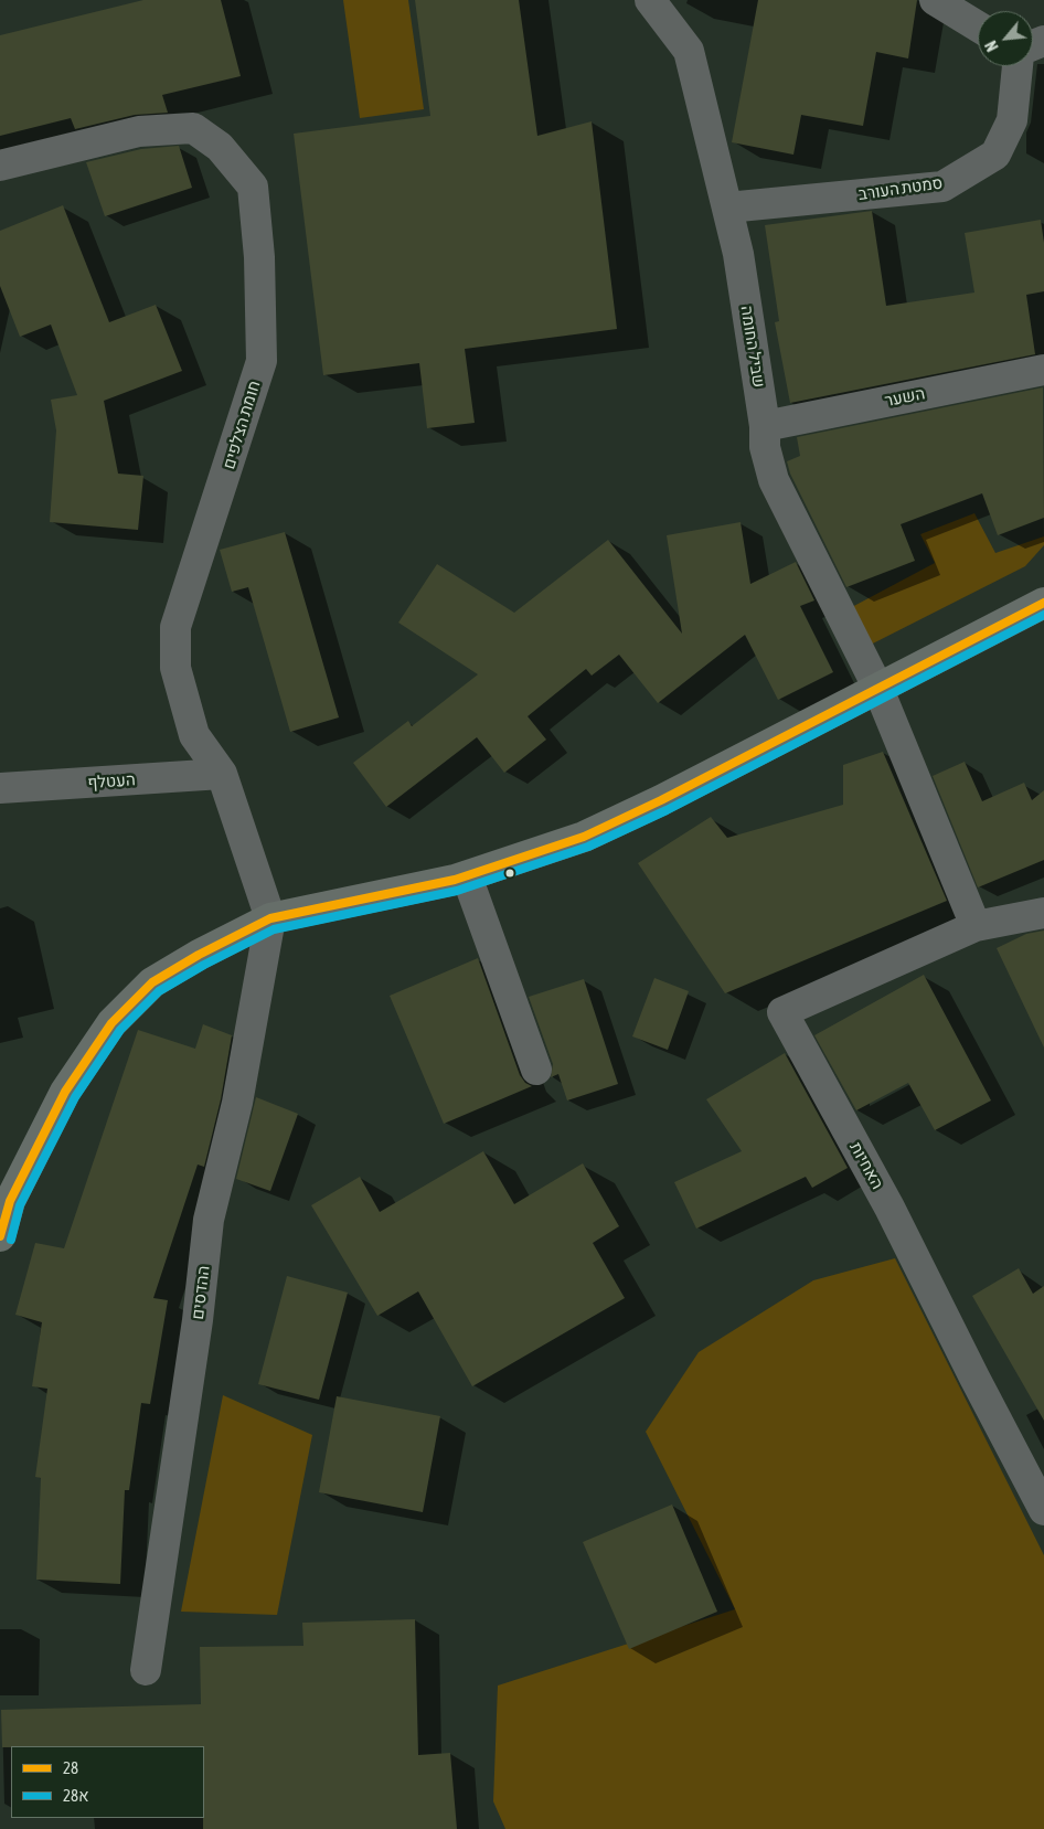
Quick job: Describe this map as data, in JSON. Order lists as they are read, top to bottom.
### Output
{
  "streets": {
    "street": [
      "סמטת העורב",
      "שביל החומה",
      "השער",
      "חומת הצלפים",
      "העטלף",
      "האחיות",
      "ההדסים"
    ]
  },
  "crossings": [
    ["סמטת העורב", "שביל החומה"],
    ["שביל החומה", "השער"],
    ["חומת הצלפים", "העטלף"],
    ["חומת הצלפים", "ההדסים"]
  ],
  "lines": ["transit line 28", "transit line 28א"],
  "legend": ["28", "28א"],
  "north": "bottom left"
}
